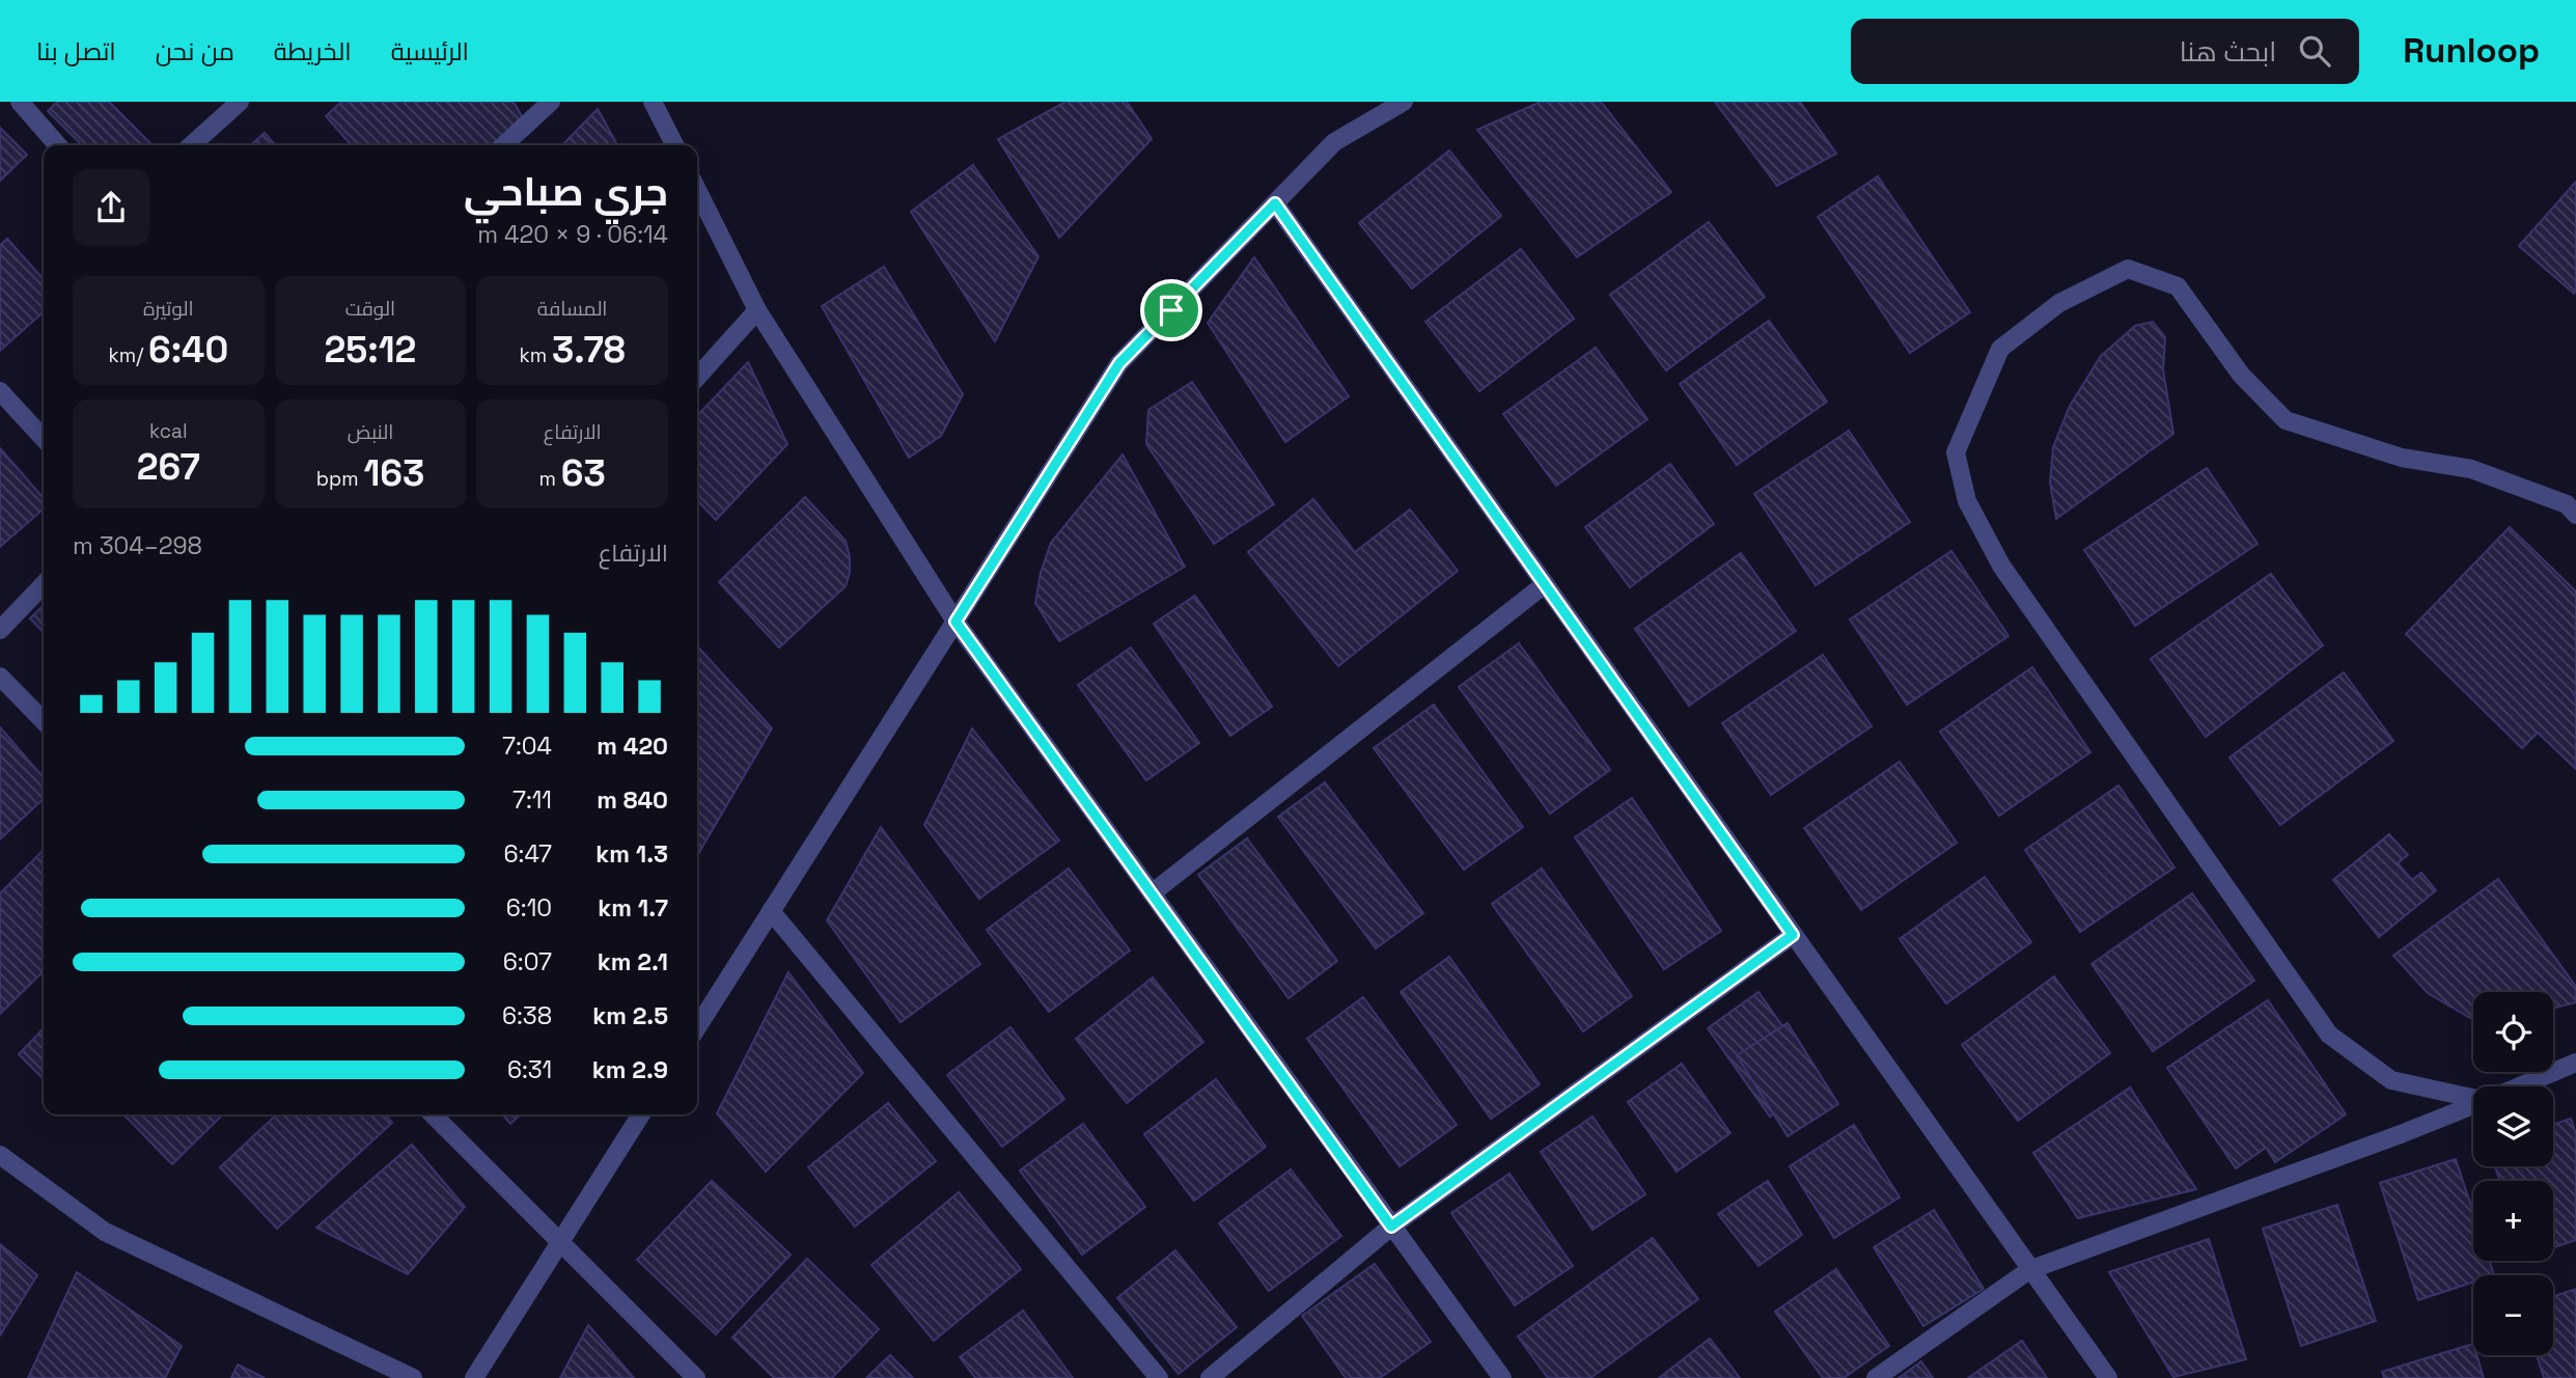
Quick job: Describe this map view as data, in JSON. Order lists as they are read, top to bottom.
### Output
{
  "page": {
    "header": "Runloop",
    "search": "ابحث هنا",
    "nav": [
      "الرئيسية",
      "الخريطة",
      "من نحن",
      "اتصل بنا"
    ],
    "heading": ["جري صباحي", "06:14 · 9 × 420 m"],
    "stats": [
      ["المسافة", "3.78 km"],
      ["الوقت", "25:12"],
      ["الوتيرة", "6:40 /km"],
      ["الارتفاع", "63 m"],
      ["النبض", "163 bpm"],
      ["kcal", "267"]
    ],
    "chart": ["الارتفاع", "298–304 m"],
    "list": [
      {
        "name": "420 m",
        "note": "7:04"
      },
      {
        "name": "840 m",
        "note": "7:11"
      },
      {
        "name": "1.3 km",
        "note": "6:47"
      },
      {
        "name": "1.7 km",
        "note": "6:10"
      },
      {
        "name": "2.1 km",
        "note": "6:07"
      },
      {
        "name": "2.5 km",
        "note": "6:38"
      },
      {
        "name": "2.9 km",
        "note": "6:31"
      }
    ],
    "map_buttons": ["+", "−"]
  }
}
